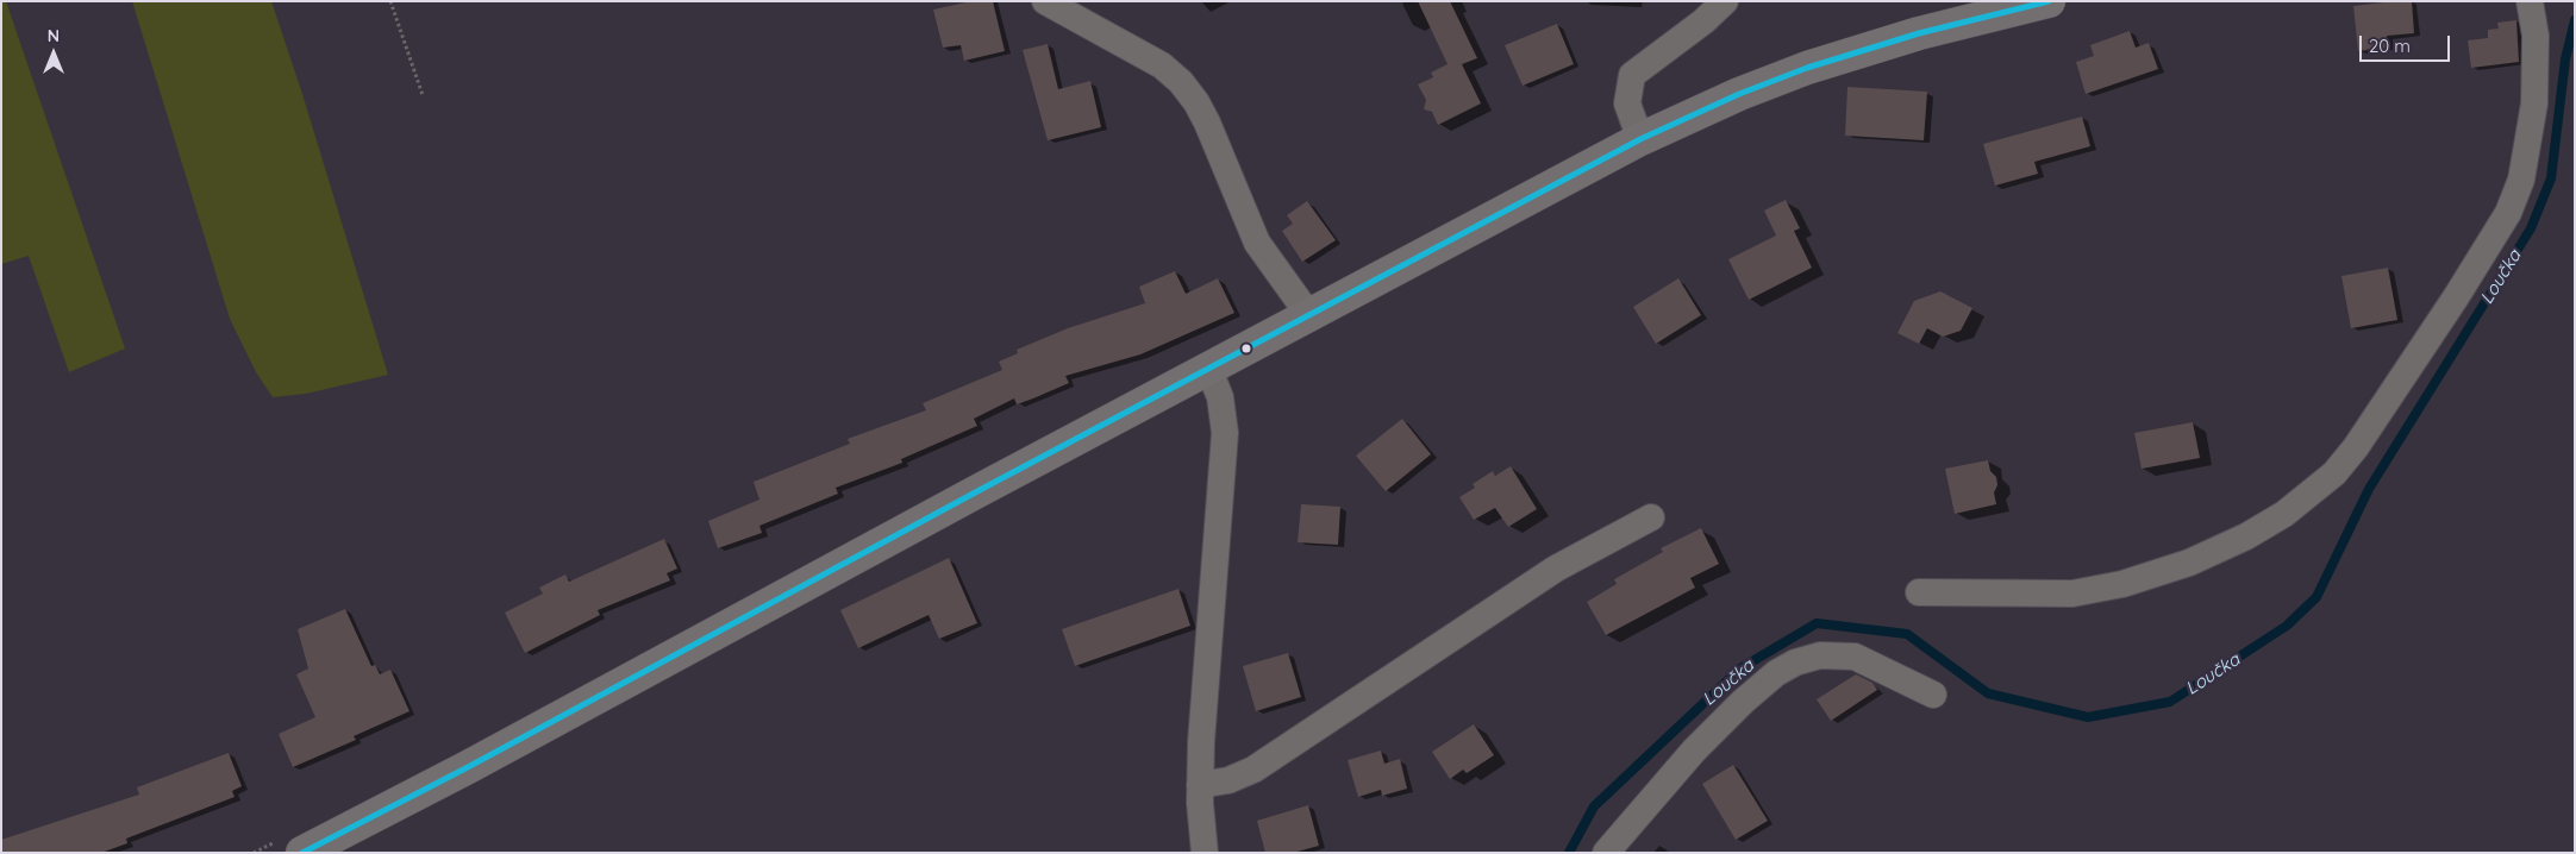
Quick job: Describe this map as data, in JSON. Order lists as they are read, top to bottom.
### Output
{
  "water": ["Loučka"],
  "scale_bar": "20 m",
  "north": "top"
}
